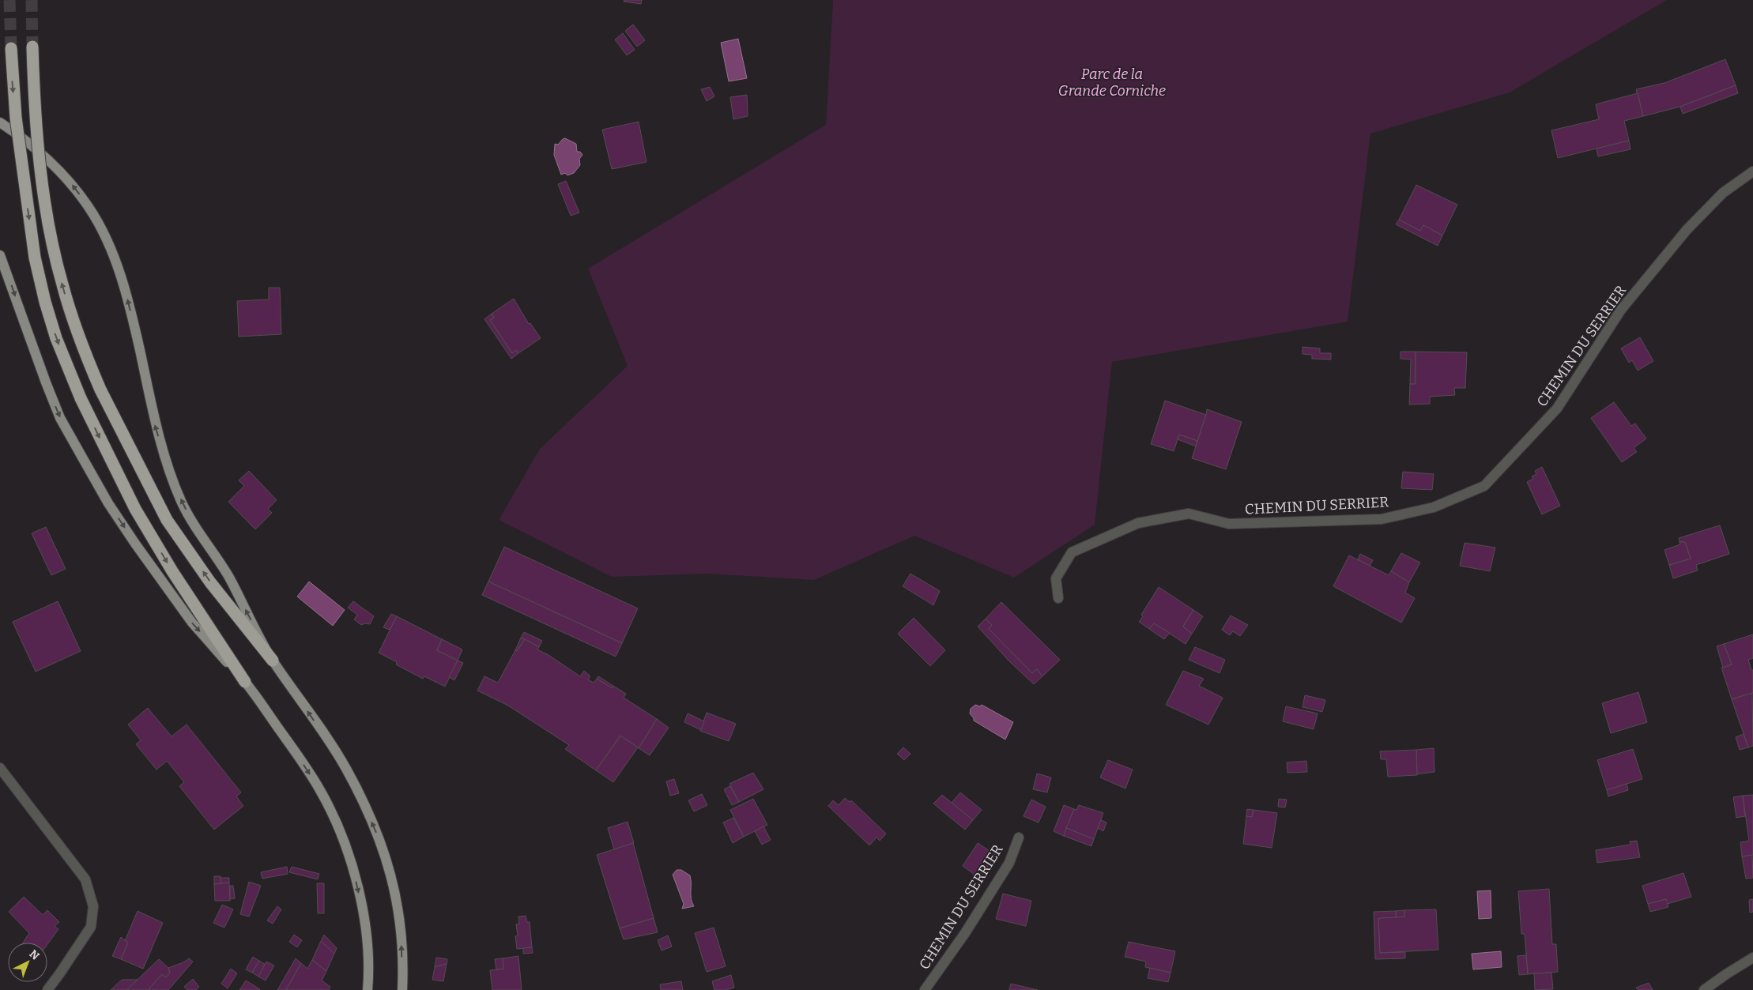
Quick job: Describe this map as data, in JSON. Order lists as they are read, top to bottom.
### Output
{
  "streets": {
    "street": ["CHEMIN DU SERRIER"]
  },
  "parks": ["Parc de la Grande Corniche"],
  "north": "top right"
}
